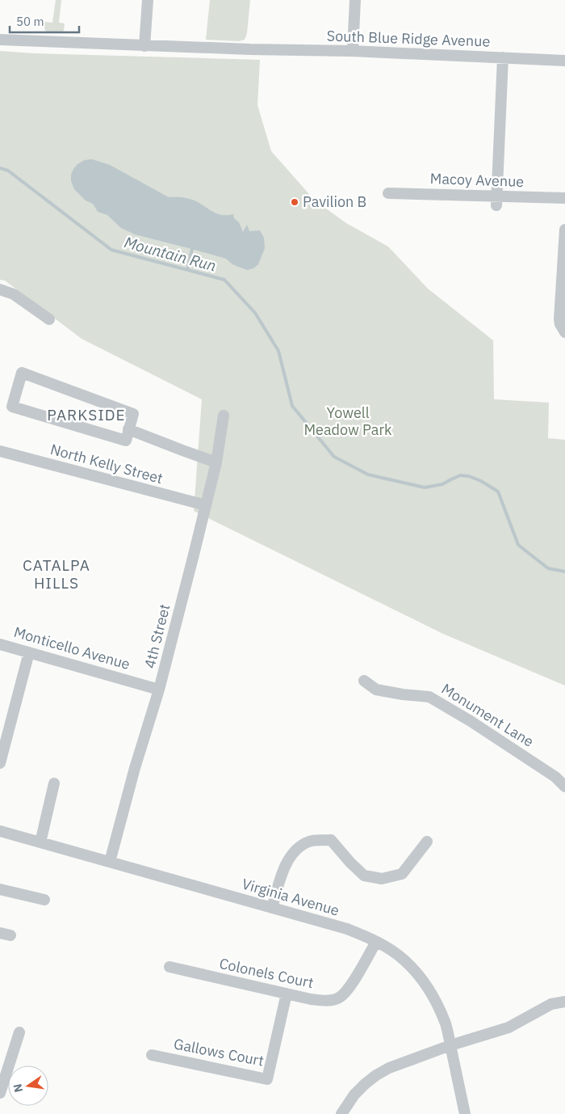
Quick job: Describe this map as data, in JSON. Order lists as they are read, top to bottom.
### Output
{
  "streets": {
    "street": [
      "South Blue Ridge Avenue",
      "Macoy Avenue",
      "North Kelly Street",
      "4th Street",
      "Monticello Avenue",
      "Monument Lane",
      "Virginia Avenue",
      "Colonels Court",
      "Gallows Court"
    ]
  },
  "crossings": [
    ["North Kelly Street", "4th Street"],
    ["4th Street", "Monticello Avenue"],
    ["4th Street", "Virginia Avenue"],
    ["Virginia Avenue", "Colonels Court"],
    ["Colonels Court", "Gallows Court"]
  ],
  "districts": ["PARKSIDE", "CATALPA HILLS"],
  "water": ["Mountain Run"],
  "parks": ["Yowell Meadow Park"],
  "places": ["Pavilion B"],
  "scale_bar": "50 m",
  "north": "left"
}
